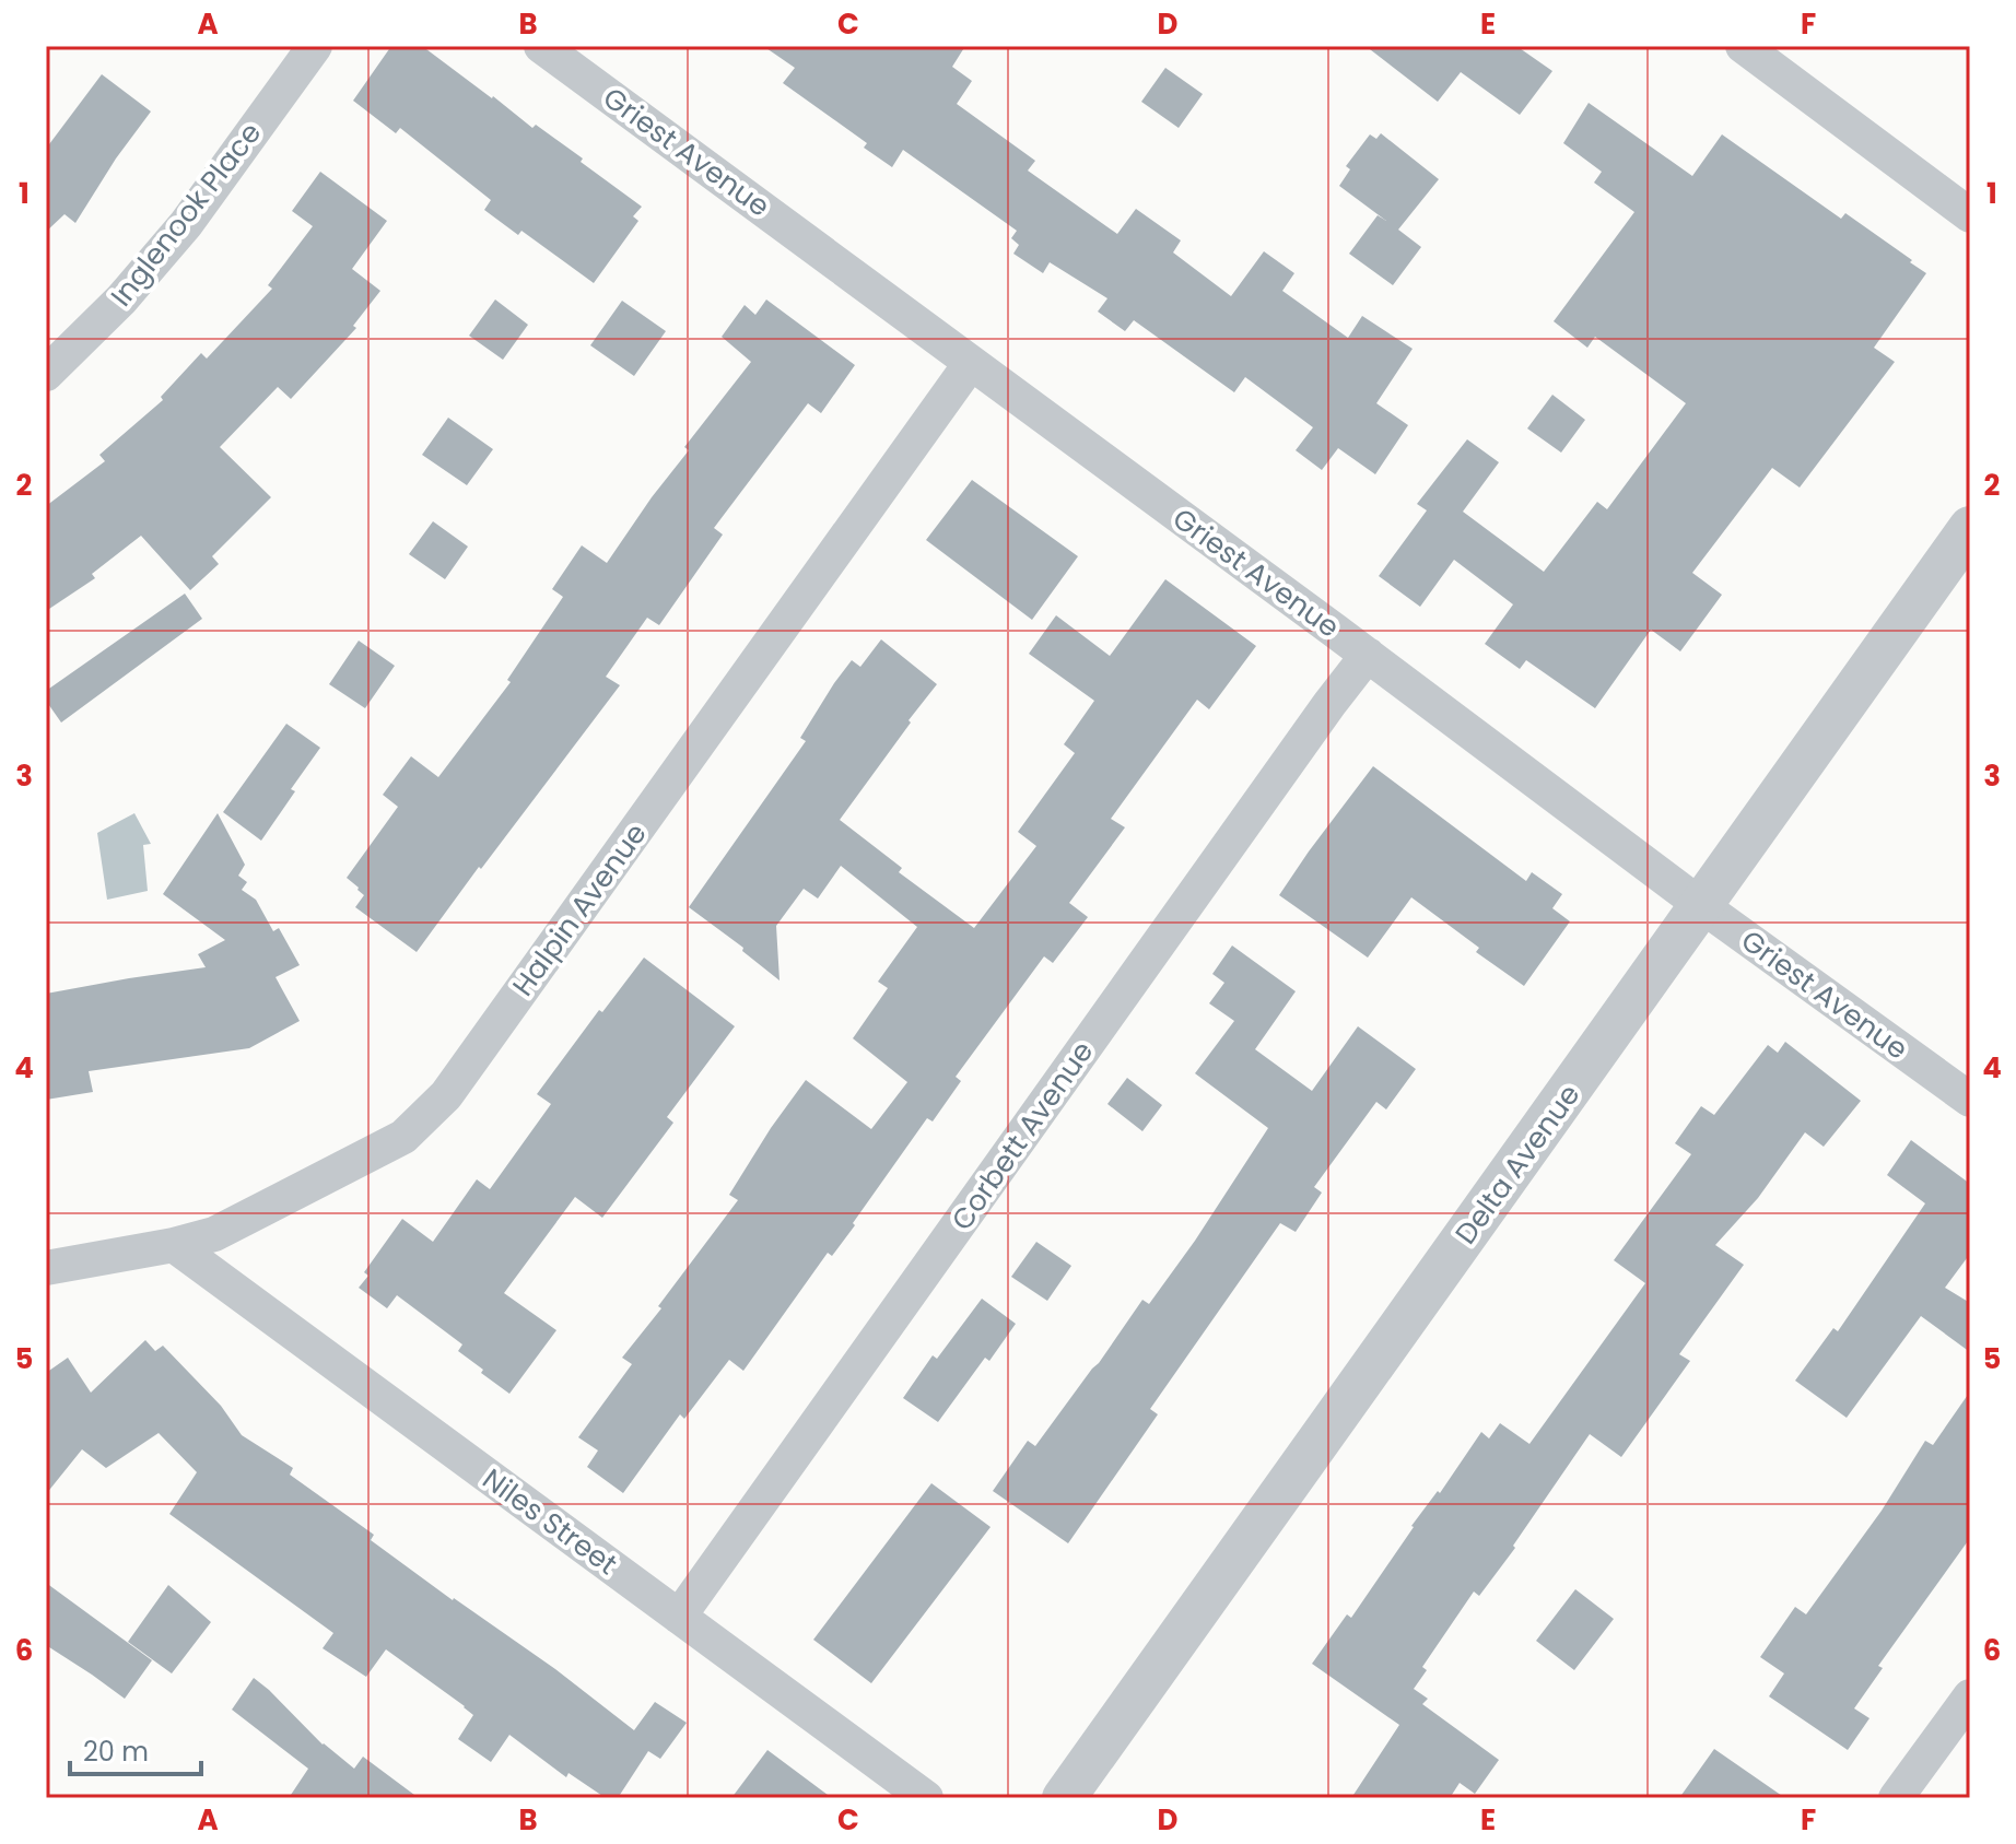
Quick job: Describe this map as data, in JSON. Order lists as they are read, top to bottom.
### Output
{
  "streets": {
    "street": [
      "Griest Avenue",
      "Inglenook Place",
      "Halpin Avenue",
      "Corbett Avenue",
      "Delta Avenue",
      "Niles Street"
    ]
  },
  "crossings": [
    ["Griest Avenue", "Halpin Avenue"],
    ["Griest Avenue", "Corbett Avenue"],
    ["Griest Avenue", "Delta Avenue"],
    ["Halpin Avenue", "Niles Street"],
    ["Corbett Avenue", "Niles Street"]
  ],
  "scale_bar": "20 m",
  "grid": {
    "columns": [
      "A",
      "B",
      "C",
      "D",
      "E",
      "F"
    ],
    "rows": [
      "1",
      "2",
      "3",
      "4",
      "5",
      "6"
    ]
  }
}
